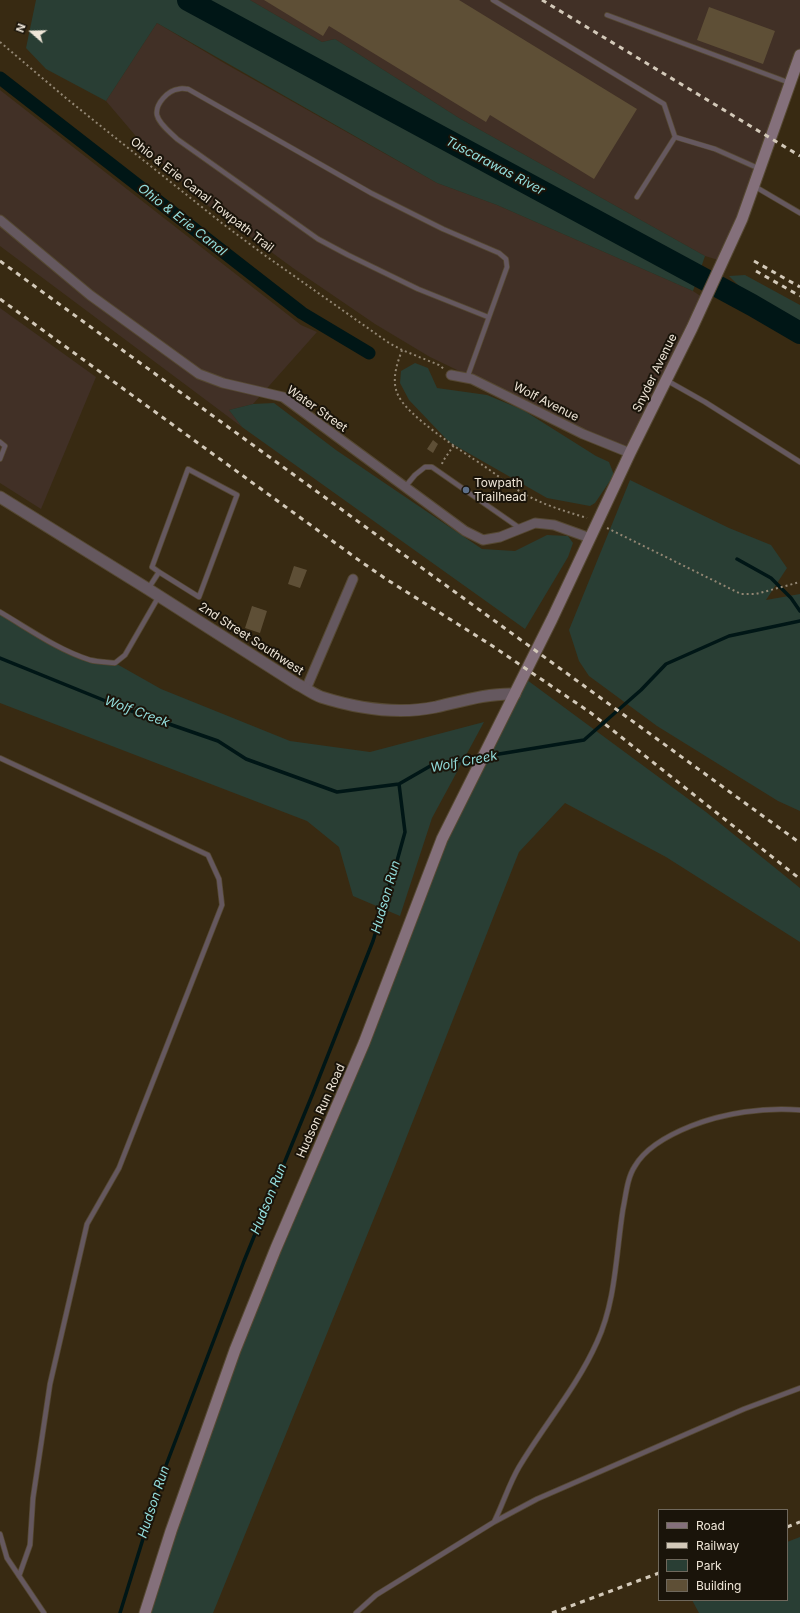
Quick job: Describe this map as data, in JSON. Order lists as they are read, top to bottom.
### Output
{
  "streets": {
    "main road": ["Snyder Avenue", "Hudson Run Road"],
    "street": ["Wolf Avenue", "Water Street", "2nd Street Southwest"],
    "path": ["Ohio & Erie Canal Towpath Trail"]
  },
  "crossings": [
    ["Ohio & Erie Canal Towpath Trail", "Wolf Avenue"],
    ["Snyder Avenue", "Wolf Avenue"],
    ["Snyder Avenue", "Water Street"],
    ["Snyder Avenue", "2nd Street Southwest"],
    ["Snyder Avenue", "Hudson Run Road"],
    ["2nd Street Southwest", "Hudson Run Road"]
  ],
  "water": [
    "Tuscarawas River",
    "Ohio & Erie Canal",
    "Wolf Creek",
    "Hudson Run"
  ],
  "places": ["Towpath Trailhead"],
  "legend": [
    "Road",
    "Railway",
    "Park",
    "Building"
  ],
  "north": "left"
}
